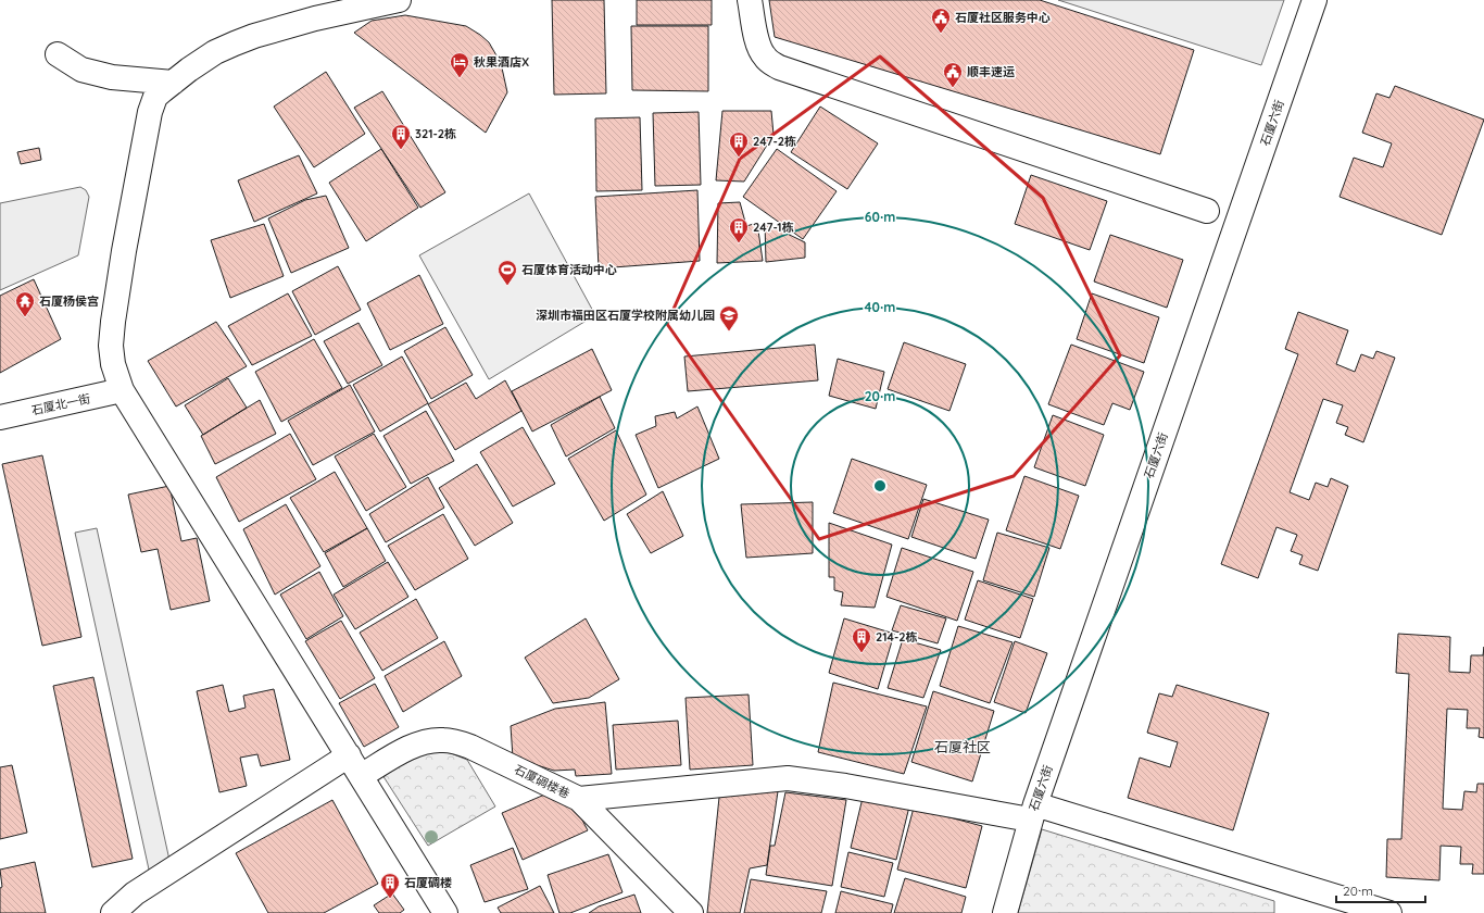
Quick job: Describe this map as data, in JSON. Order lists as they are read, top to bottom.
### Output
{
  "streets": {
    "street": ["石厦六街", "石厦北一街", "石厦碉楼巷"]
  },
  "districts": ["石厦社区"],
  "places": {
    "public building": ["石厦社区服务中心", "顺丰速运"],
    "hotel": ["秋果酒店X"],
    "building": [
      "321-2栋",
      "247-2栋",
      "247-1栋",
      "214-2栋",
      "石厦碉楼"
    ],
    "sports": ["石厦体育活动中心"],
    "temple": ["石厦杨侯宫"],
    "school or university": ["深圳市福田区石厦学校附属幼儿园"]
  },
  "scale_bar": "20 m",
  "rings": ["60 m", "40 m", "20 m"]
}
